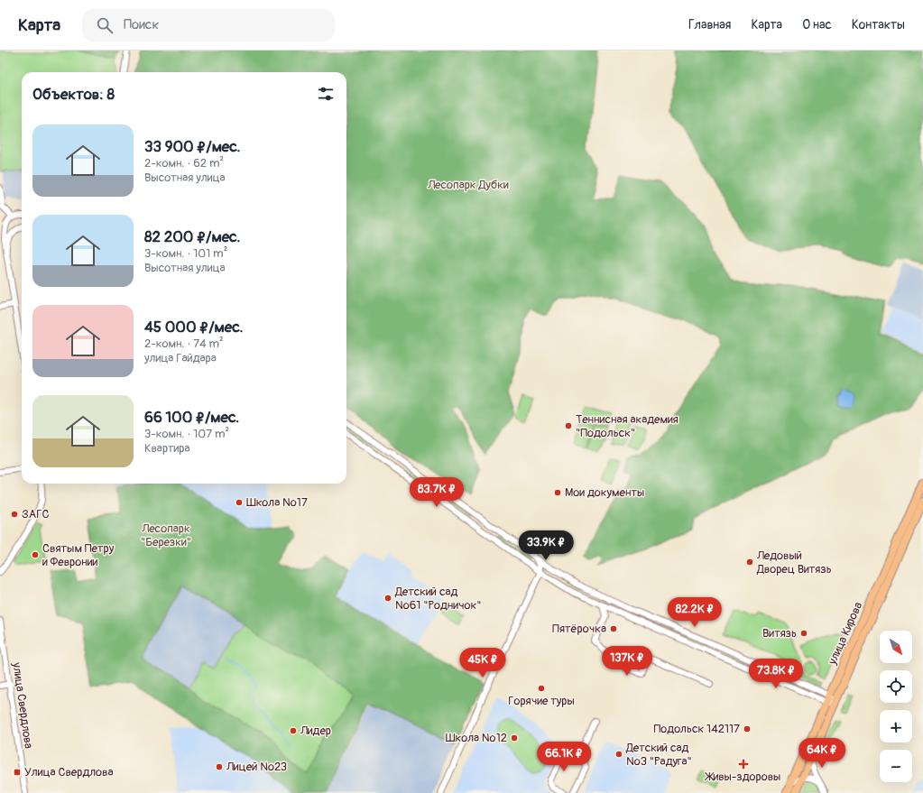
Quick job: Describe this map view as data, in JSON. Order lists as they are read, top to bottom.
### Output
{
  "streets": {
    "main road": ["улица Кирова"],
    "street": ["улица Свердлова"]
  },
  "parks": ["Лесопарк Дубки", "Лесопарк \"Березки\""],
  "places": {
    "other": [
      "Теннисная академия \"Подольск\"",
      "Мои документы",
      "Школа №17",
      "ЗАГС",
      "Святым Петру и Февронии",
      "Ледовый Дворец Витязь",
      "Детский сад №61 \"Родничок\"",
      "Пятёрочка",
      "Витязь",
      "Горячие туры",
      "Подольск 142117",
      "Лидер",
      "Школа №12",
      "Детский сад №3 \"Радуга\"",
      "Лицей №23"
    ],
    "health": ["Живы-здоровы"],
    "transit": ["Улица Свердлова"]
  },
  "north": "bottom right",
  "page": {
    "header": "Карта",
    "search": "Поиск",
    "nav": [
      "Главная",
      "Карта",
      "О нас",
      "Контакты"
    ],
    "heading": "Объектов: 8",
    "list": [
      {
        "name": "33 900 ₽/мес.",
        "note": "2-комн. · 62 m² · Высотная улица"
      },
      {
        "name": "82 200 ₽/мес.",
        "note": "3-комн. · 101 m² · Высотная улица"
      },
      {
        "name": "45 000 ₽/мес.",
        "note": "2-комн. · 74 m² · улица Гайдара"
      },
      {
        "name": "66 100 ₽/мес.",
        "note": "3-комн. · 107 m² · Квартира"
      }
    ],
    "price": [
      "83.7K ₽",
      "33.9K ₽",
      "82.2K ₽",
      "137K ₽",
      "45K ₽",
      "73.8K ₽",
      "64K ₽",
      "66.1K ₽"
    ],
    "map_buttons": ["+", "−"]
  }
}
